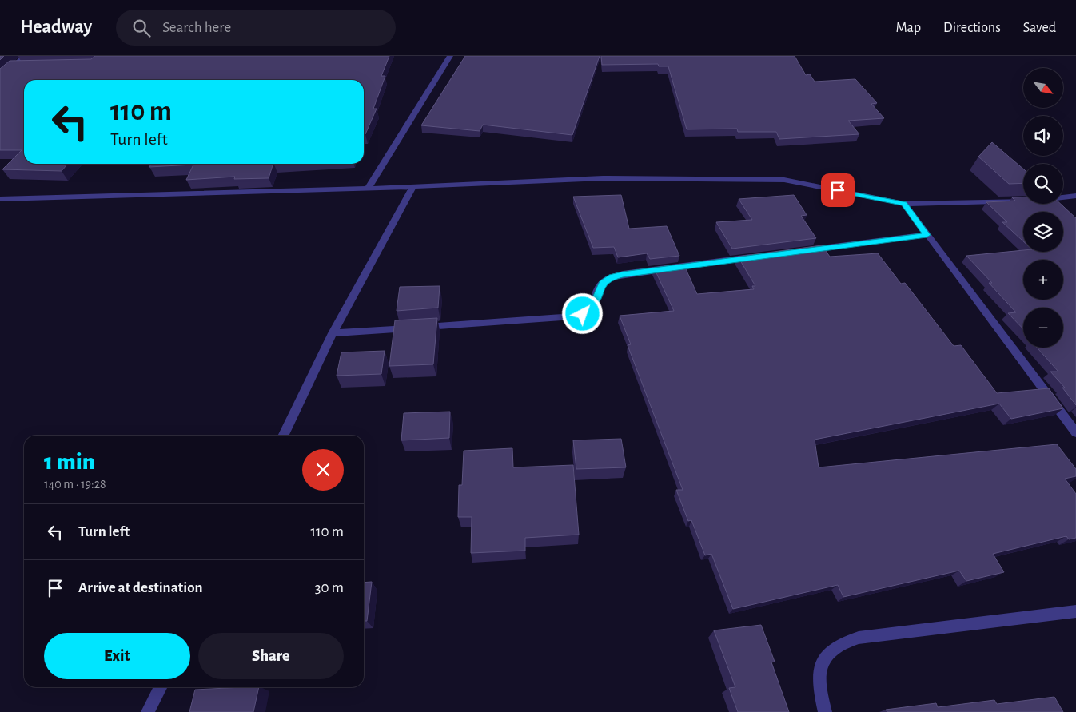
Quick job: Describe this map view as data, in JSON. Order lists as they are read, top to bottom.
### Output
{
  "north": "bottom right",
  "page": {
    "header": "Headway",
    "search": "Search here",
    "nav": ["Map", "Directions", "Saved"],
    "map_buttons": ["+", "−"],
    "turn": ["110 m", "Turn left"],
    "heading": ["1 min", "140 m · 19:28"],
    "list": [
      {
        "name": "Turn left",
        "value": "110 m"
      },
      {
        "name": "Arrive at destination",
        "value": "30 m"
      }
    ],
    "buttons": ["Exit", "Share"]
  }
}
